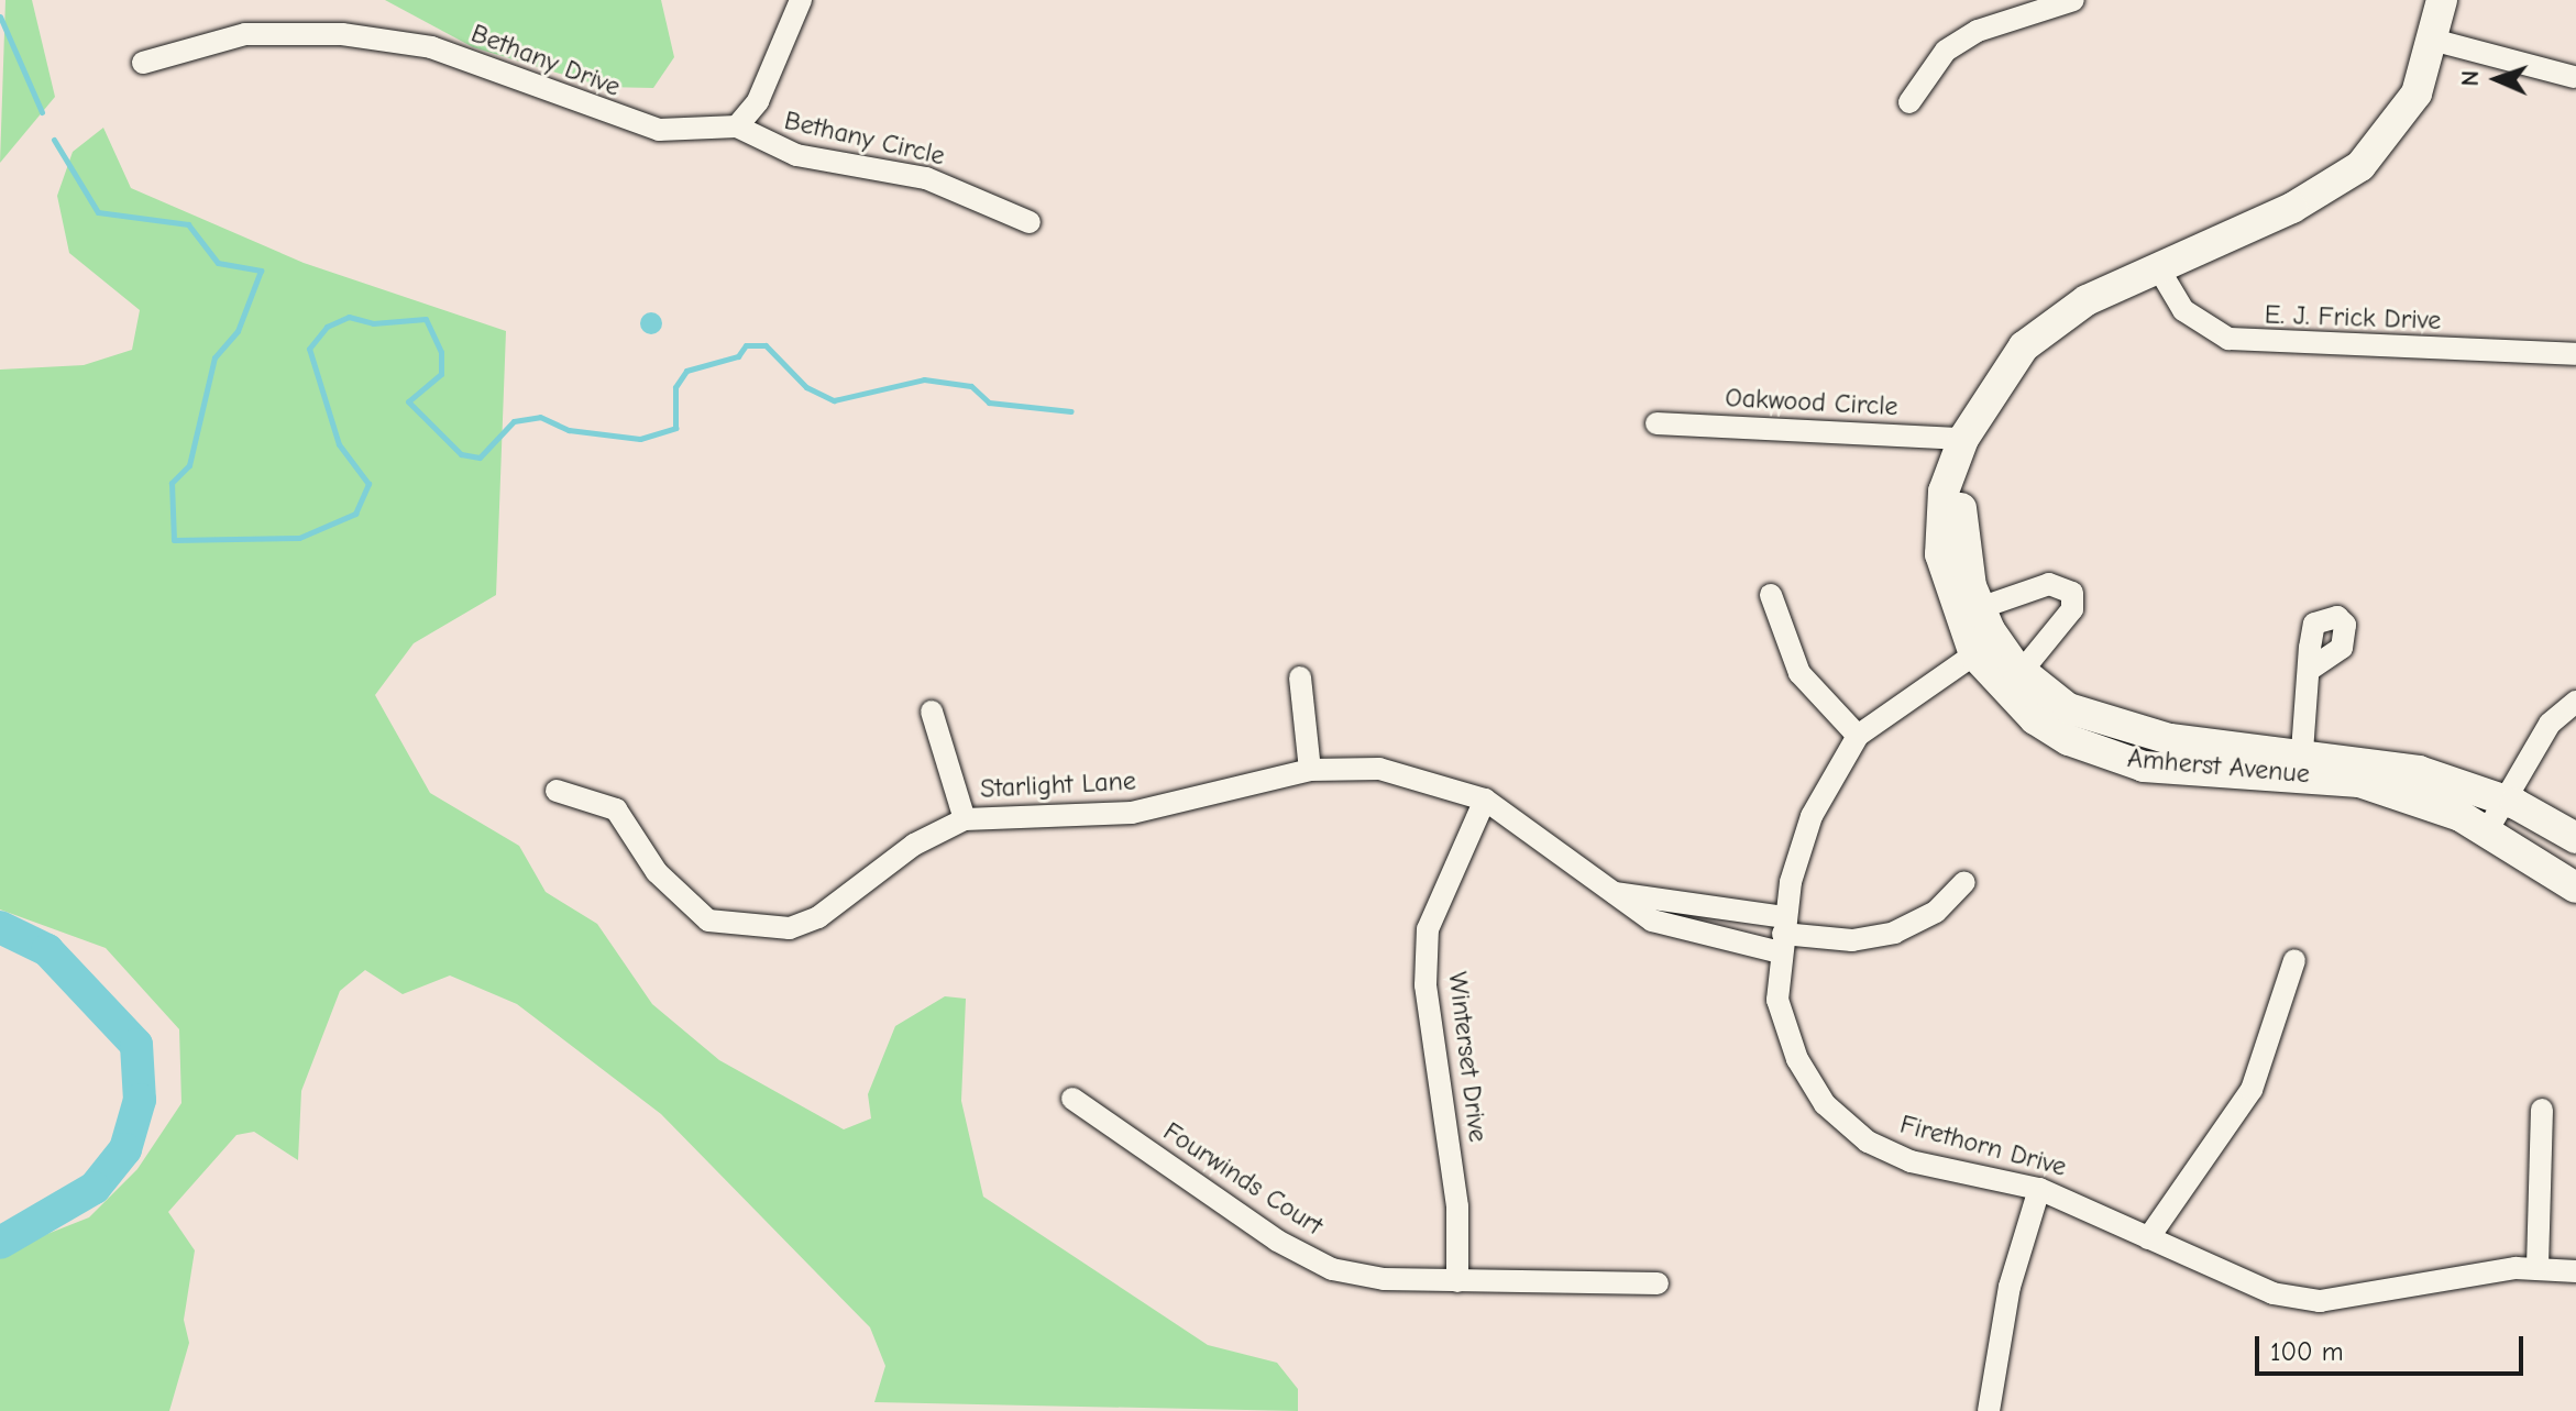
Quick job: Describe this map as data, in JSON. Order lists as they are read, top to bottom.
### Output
{
  "streets": {
    "street": [
      "Bethany Drive",
      "Bethany Circle",
      "E. J. Frick Drive",
      "Oakwood Circle",
      "Amherst Avenue",
      "Starlight Lane",
      "Winterset Drive",
      "Firethorn Drive",
      "Fourwinds Court"
    ]
  },
  "crossings": [
    ["Bethany Drive", "Bethany Circle"],
    ["E. J. Frick Drive", "Amherst Avenue"],
    ["Oakwood Circle", "Amherst Avenue"],
    ["Amherst Avenue", "Firethorn Drive"],
    ["Starlight Lane", "Winterset Drive"],
    ["Starlight Lane", "Firethorn Drive"],
    ["Winterset Drive", "Fourwinds Court"]
  ],
  "scale_bar": "100 m",
  "north": "left"
}
